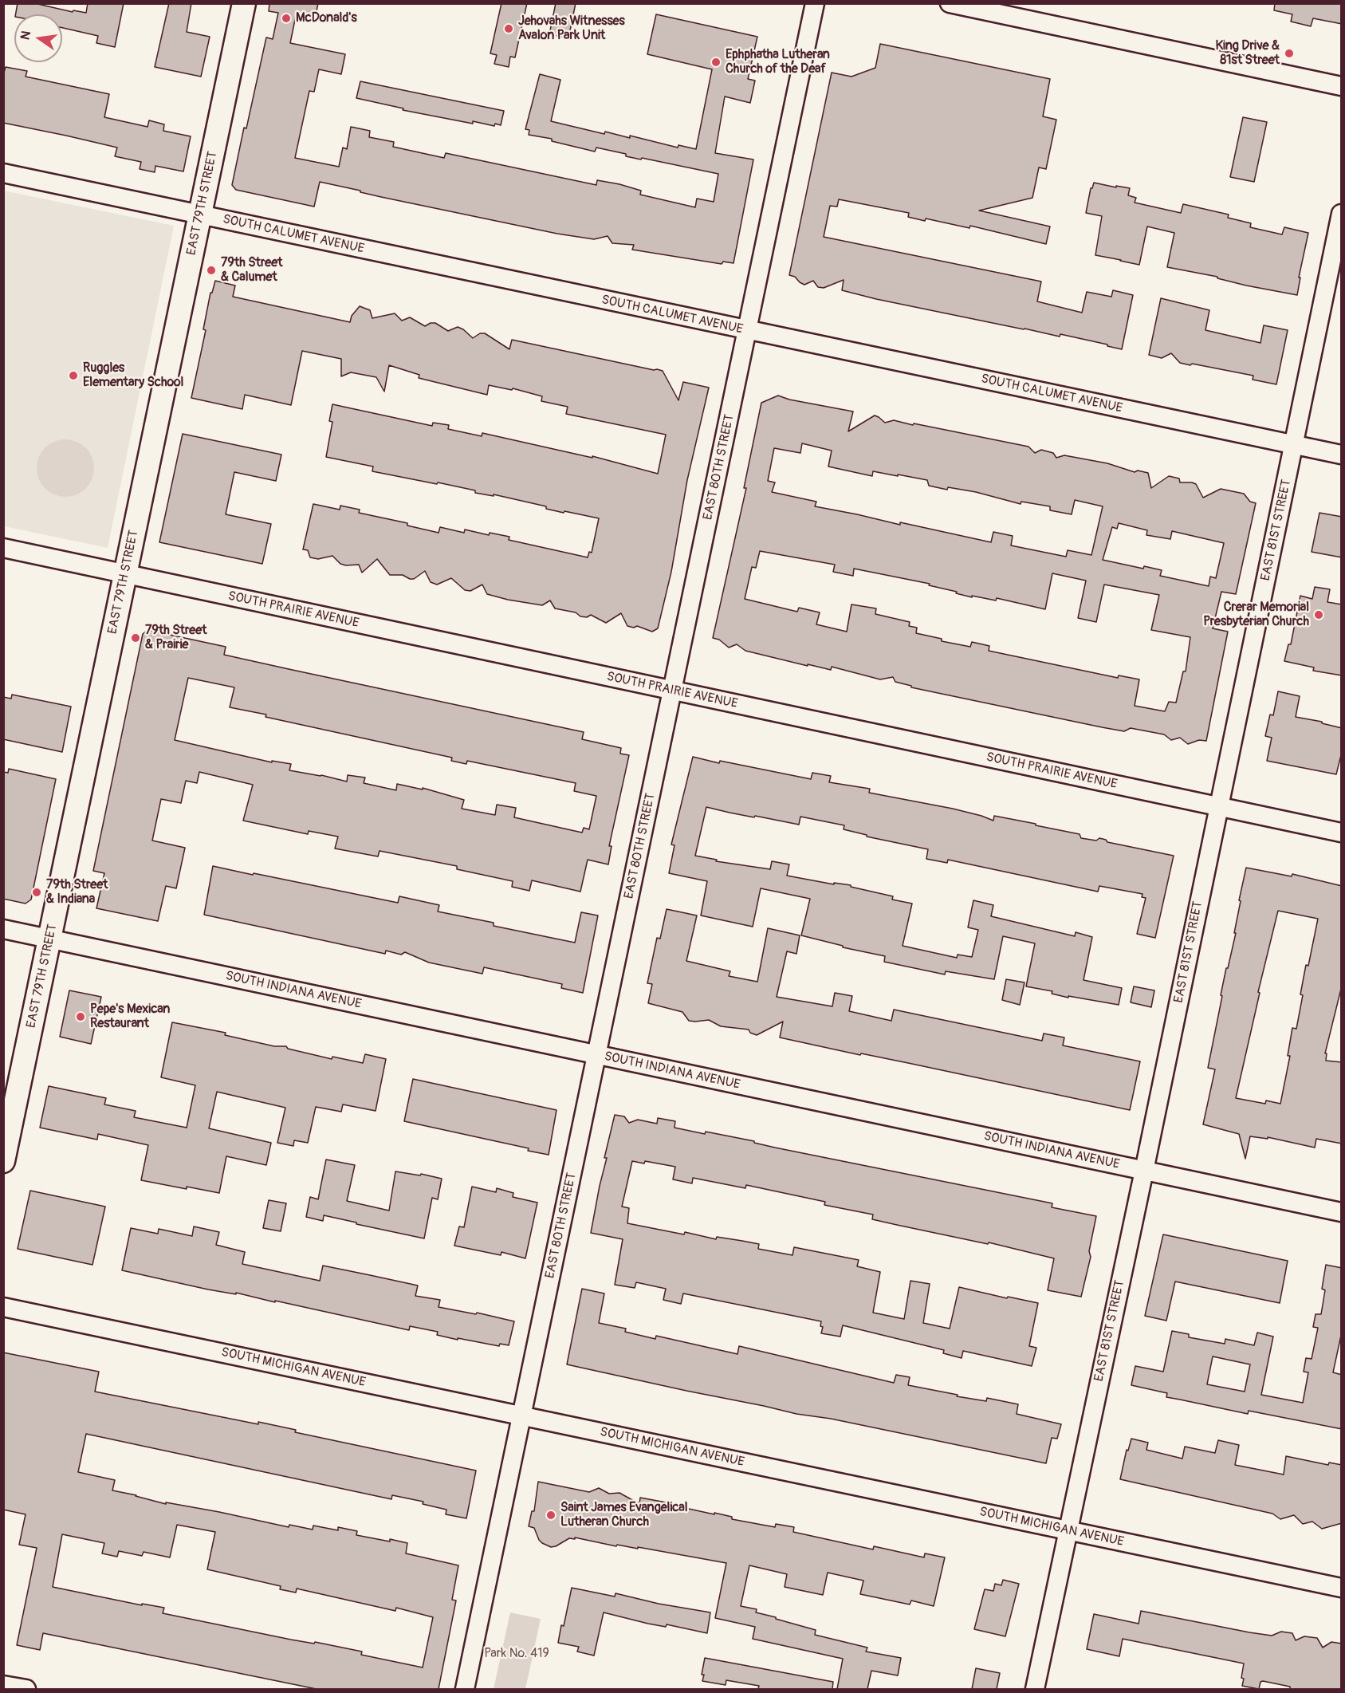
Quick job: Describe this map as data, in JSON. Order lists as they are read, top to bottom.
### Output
{
  "streets": {
    "main road": ["EAST 79TH STREET"],
    "street": [
      "SOUTH CALUMET AVENUE",
      "EAST 80TH STREET",
      "EAST 81ST STREET",
      "SOUTH PRAIRIE AVENUE",
      "SOUTH INDIANA AVENUE",
      "SOUTH MICHIGAN AVENUE"
    ]
  },
  "crossings": [
    ["EAST 79TH STREET", "SOUTH CALUMET AVENUE"],
    ["EAST 79TH STREET", "SOUTH PRAIRIE AVENUE"],
    ["EAST 79TH STREET", "SOUTH INDIANA AVENUE"],
    ["SOUTH CALUMET AVENUE", "EAST 80TH STREET"],
    ["SOUTH CALUMET AVENUE", "EAST 81ST STREET"],
    ["EAST 80TH STREET", "SOUTH PRAIRIE AVENUE"],
    ["EAST 80TH STREET", "SOUTH INDIANA AVENUE"],
    ["EAST 80TH STREET", "SOUTH MICHIGAN AVENUE"],
    ["EAST 81ST STREET", "SOUTH PRAIRIE AVENUE"],
    ["EAST 81ST STREET", "SOUTH INDIANA AVENUE"],
    ["EAST 81ST STREET", "SOUTH MICHIGAN AVENUE"]
  ],
  "parks": ["Park No. 419"],
  "places": [
    "McDonald's",
    "Jehovahs Witnesses Avalon Park Unit",
    "King Drive & 81st Street",
    "Ephphatha Lutheran Church of the Deaf",
    "79th Street & Calumet",
    "Ruggles Elementary School",
    "Crerar Memorial Presbyterian Church",
    "79th Street & Prairie",
    "79th Street & Indiana",
    "Pepe's Mexican Restaurant",
    "Saint James Evangelical Lutheran Church"
  ],
  "north": "left"
}
